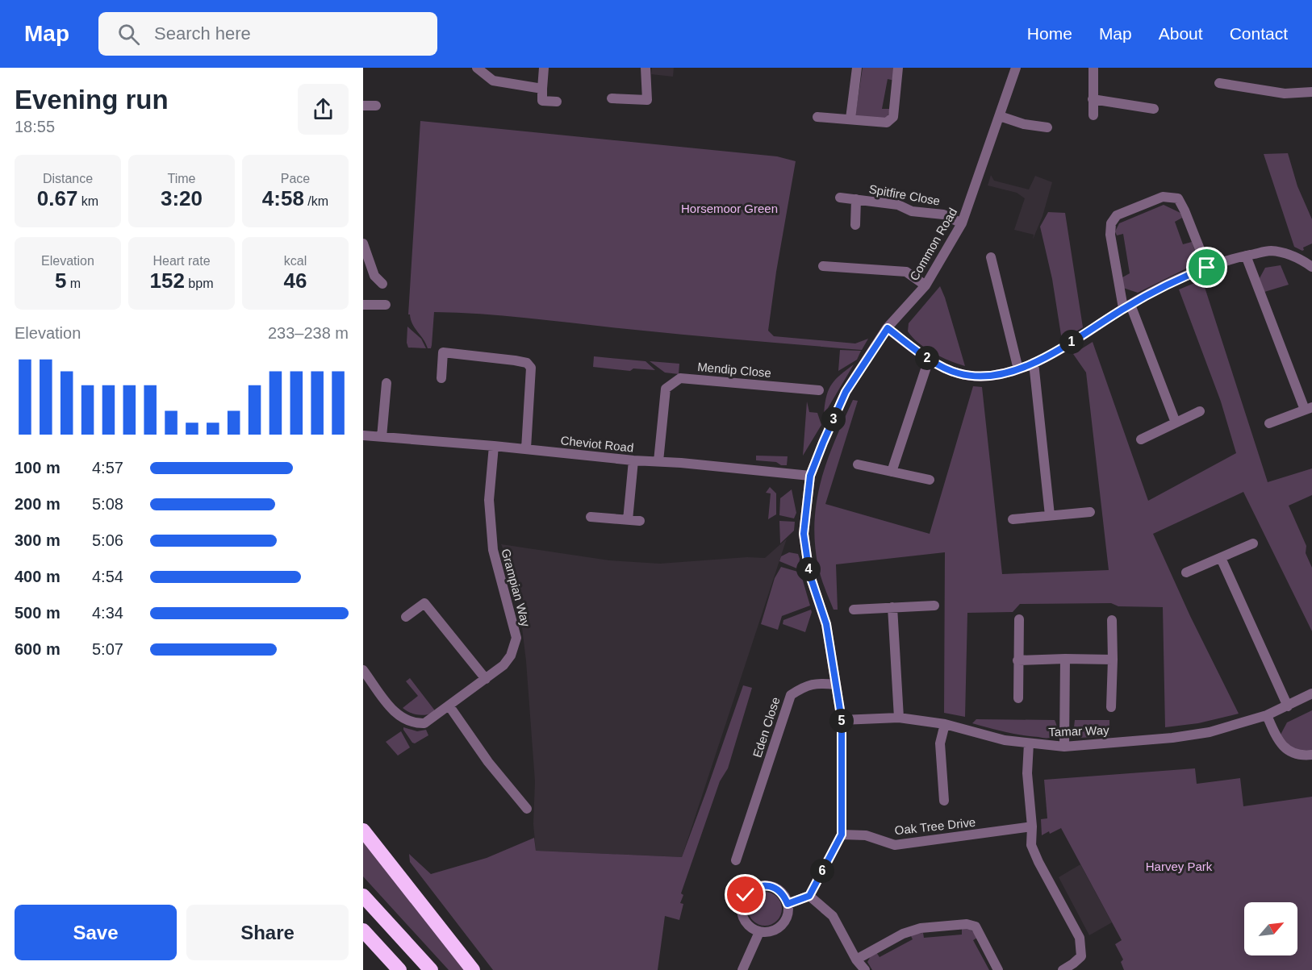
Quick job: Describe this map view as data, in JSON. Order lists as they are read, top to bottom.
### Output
{
  "streets": {
    "street": [
      "Spitfire Close",
      "Common Road",
      "Mendip Close",
      "Cheviot Road",
      "Grampian Way",
      "Eden Close",
      "Tamar Way",
      "Oak Tree Drive"
    ]
  },
  "crossings": [
    ["Spitfire Close", "Common Road"],
    ["Common Road", "Cheviot Road"],
    ["Common Road", "Eden Close"],
    ["Common Road", "Tamar Way"],
    ["Common Road", "Oak Tree Drive"],
    ["Mendip Close", "Cheviot Road"],
    ["Cheviot Road", "Grampian Way"]
  ],
  "parks": ["Horsemoor Green", "Harvey Park"],
  "north": "top right",
  "page": {
    "header": "Map",
    "search": "Search here",
    "nav": [
      "Home",
      "Map",
      "About",
      "Contact"
    ],
    "heading": ["Evening run", "18:55"],
    "stats": [
      ["Distance", "0.67 km"],
      ["Time", "3:20"],
      ["Pace", "4:58 /km"],
      ["Elevation", "5 m"],
      ["Heart rate", "152 bpm"],
      ["kcal", "46"]
    ],
    "chart": ["Elevation", "233–238 m"],
    "pins": [
      "1",
      "2",
      "3",
      "4",
      "5",
      "6"
    ],
    "list": [
      {
        "name": "100 m",
        "note": "4:57"
      },
      {
        "name": "200 m",
        "note": "5:08"
      },
      {
        "name": "300 m",
        "note": "5:06"
      },
      {
        "name": "400 m",
        "note": "4:54"
      },
      {
        "name": "500 m",
        "note": "4:34"
      },
      {
        "name": "600 m",
        "note": "5:07"
      }
    ],
    "buttons": ["Save", "Share"]
  }
}
